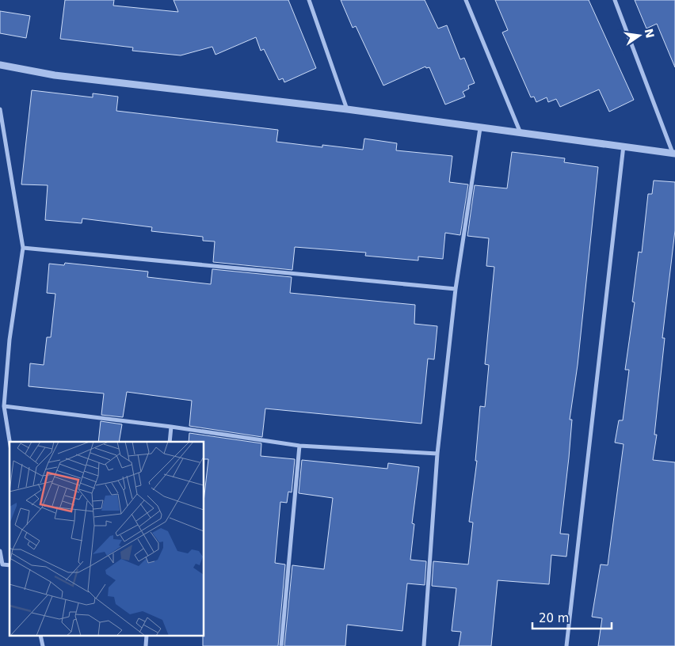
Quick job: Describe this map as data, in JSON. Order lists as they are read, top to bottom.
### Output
{
  "scale_bar": "20 m",
  "north": "right"
}
